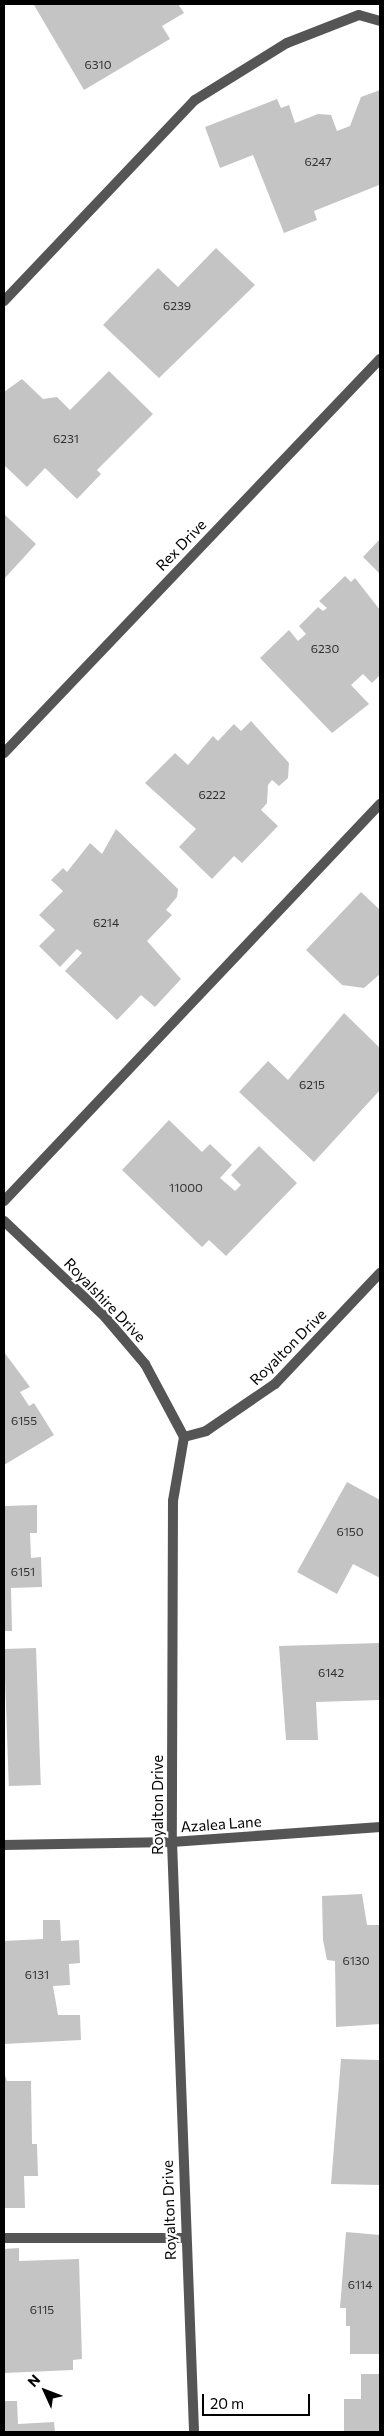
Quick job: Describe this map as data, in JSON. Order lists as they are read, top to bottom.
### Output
{
  "streets": {
    "street": [
      "Rex Drive",
      "Royalshire Drive",
      "Royalton Drive",
      "Azalea Lane"
    ]
  },
  "crossings": [
    ["Royalshire Drive", "Royalton Drive"],
    ["Royalton Drive", "Azalea Lane"]
  ],
  "house_numbers": [
    "6310",
    "6247",
    "6239",
    "6231",
    "6230",
    "6222",
    "6214",
    "6215",
    "11000",
    "6155",
    "6150",
    "6151",
    "6142",
    "6130",
    "6131",
    "6114",
    "6115"
  ],
  "scale_bar": "20 m",
  "north": "top left"
}
